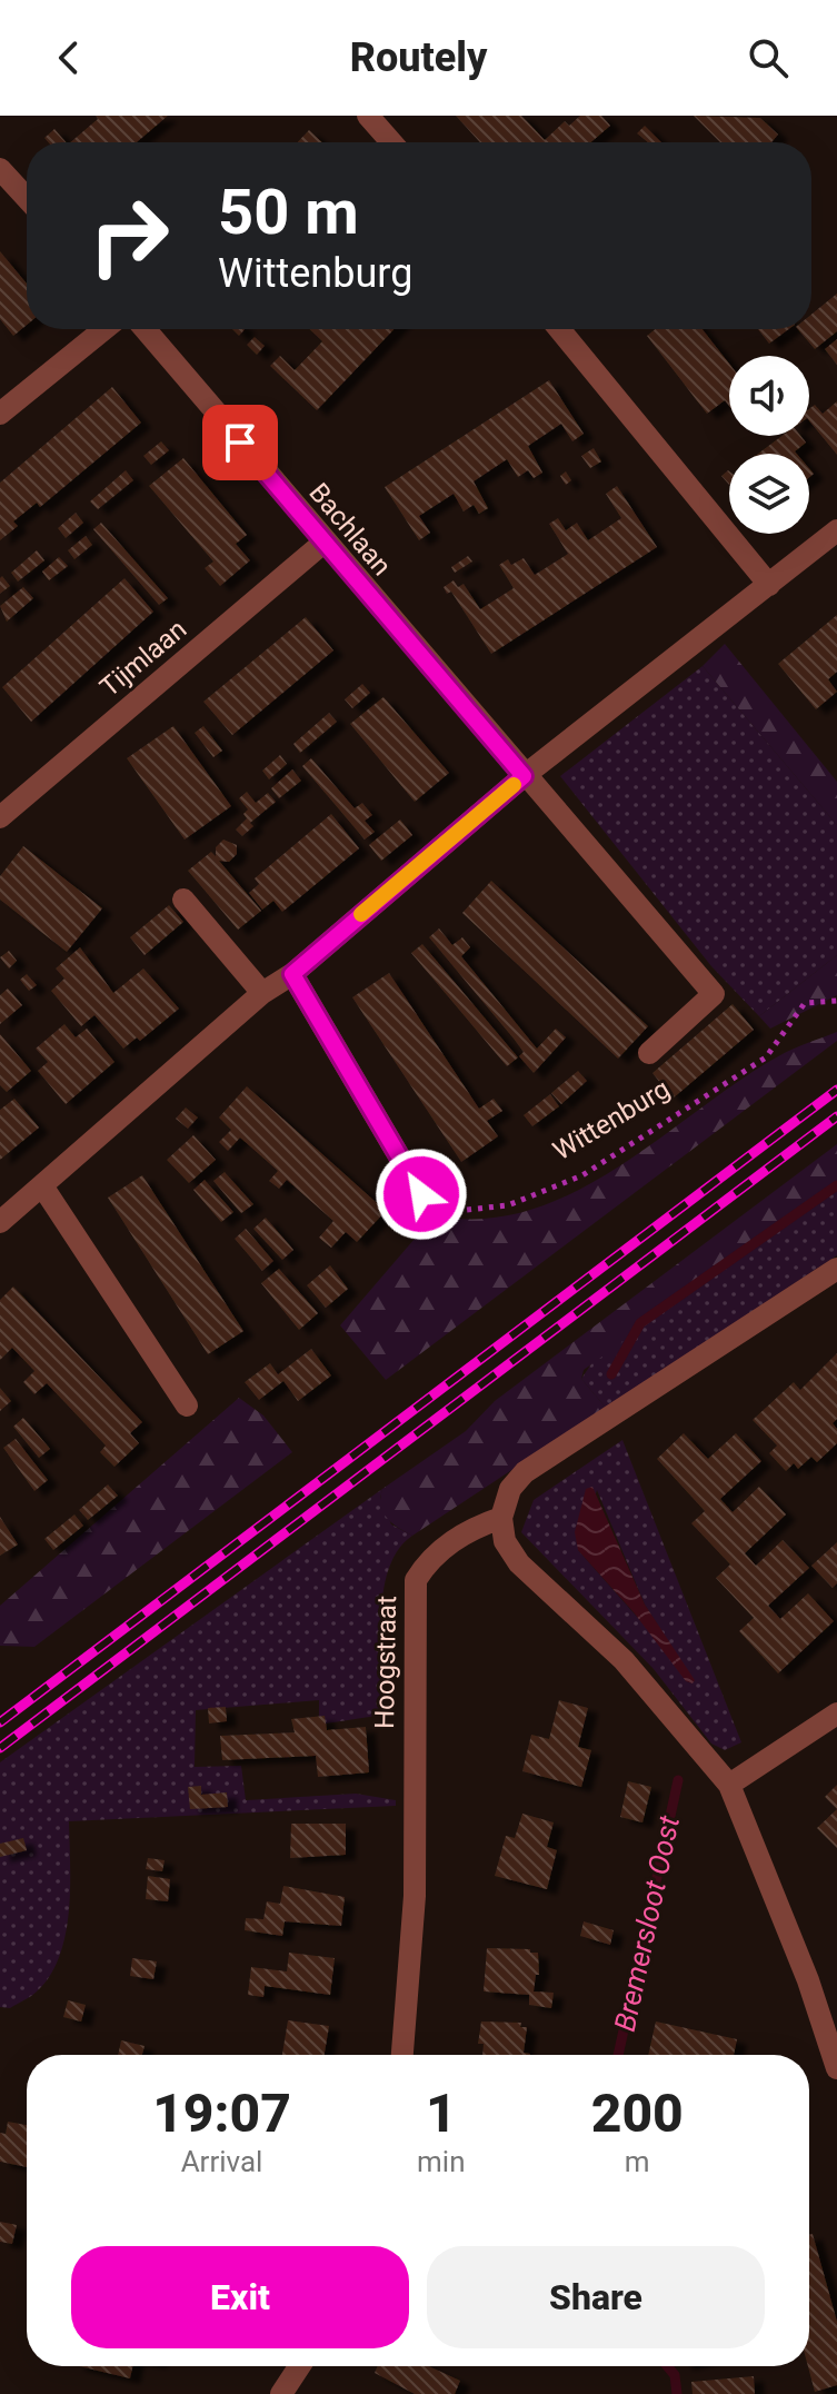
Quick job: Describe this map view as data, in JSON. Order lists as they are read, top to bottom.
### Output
{
  "streets": {
    "street": [
      "Bachlaan",
      "Tijmlaan",
      "Wittenburg",
      "Hoogstraat"
    ]
  },
  "crossings": [
    ["Bachlaan", "Tijmlaan"],
    ["Bachlaan", "Wittenburg"]
  ],
  "water": ["Bremersloot Oost"],
  "page": {
    "header": "Routely",
    "turn": ["50 m", "Wittenburg"],
    "eta": [
      "19:07",
      "Arrival",
      "1",
      "min",
      "200",
      "m"
    ],
    "buttons": ["Exit", "Share"]
  }
}
